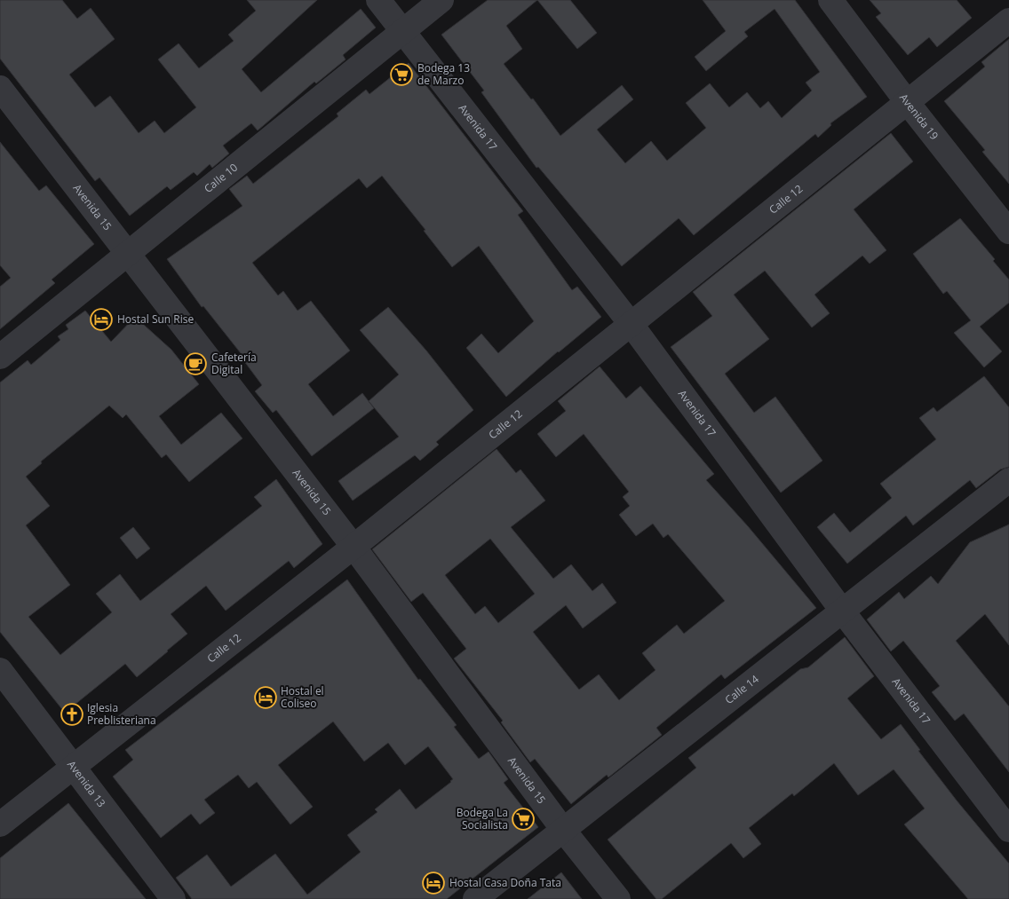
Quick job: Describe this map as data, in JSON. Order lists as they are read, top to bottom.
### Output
{
  "streets": {
    "street": [
      "Avenida 19",
      "Avenida 17",
      "Calle 10",
      "Calle 12",
      "Avenida 15",
      "Calle 14",
      "Avenida 13"
    ]
  },
  "crossings": [
    ["Avenida 19", "Calle 12"],
    ["Avenida 17", "Calle 10"],
    ["Avenida 17", "Calle 12"],
    ["Avenida 17", "Calle 14"],
    ["Calle 10", "Avenida 15"],
    ["Calle 12", "Avenida 15"],
    ["Calle 12", "Avenida 13"],
    ["Avenida 15", "Calle 14"]
  ],
  "places": {
    "supermarket": ["Bodega 13 de Marzo", "Bodega La Socialista"],
    "hotel": ["Hostal Sun Rise", "Hostal el Coliseo", "Hostal Casa Doña Tata"],
    "cafe": ["Cafetería Digital"],
    "church": ["Iglesia Preblisteriana"]
  }
}
